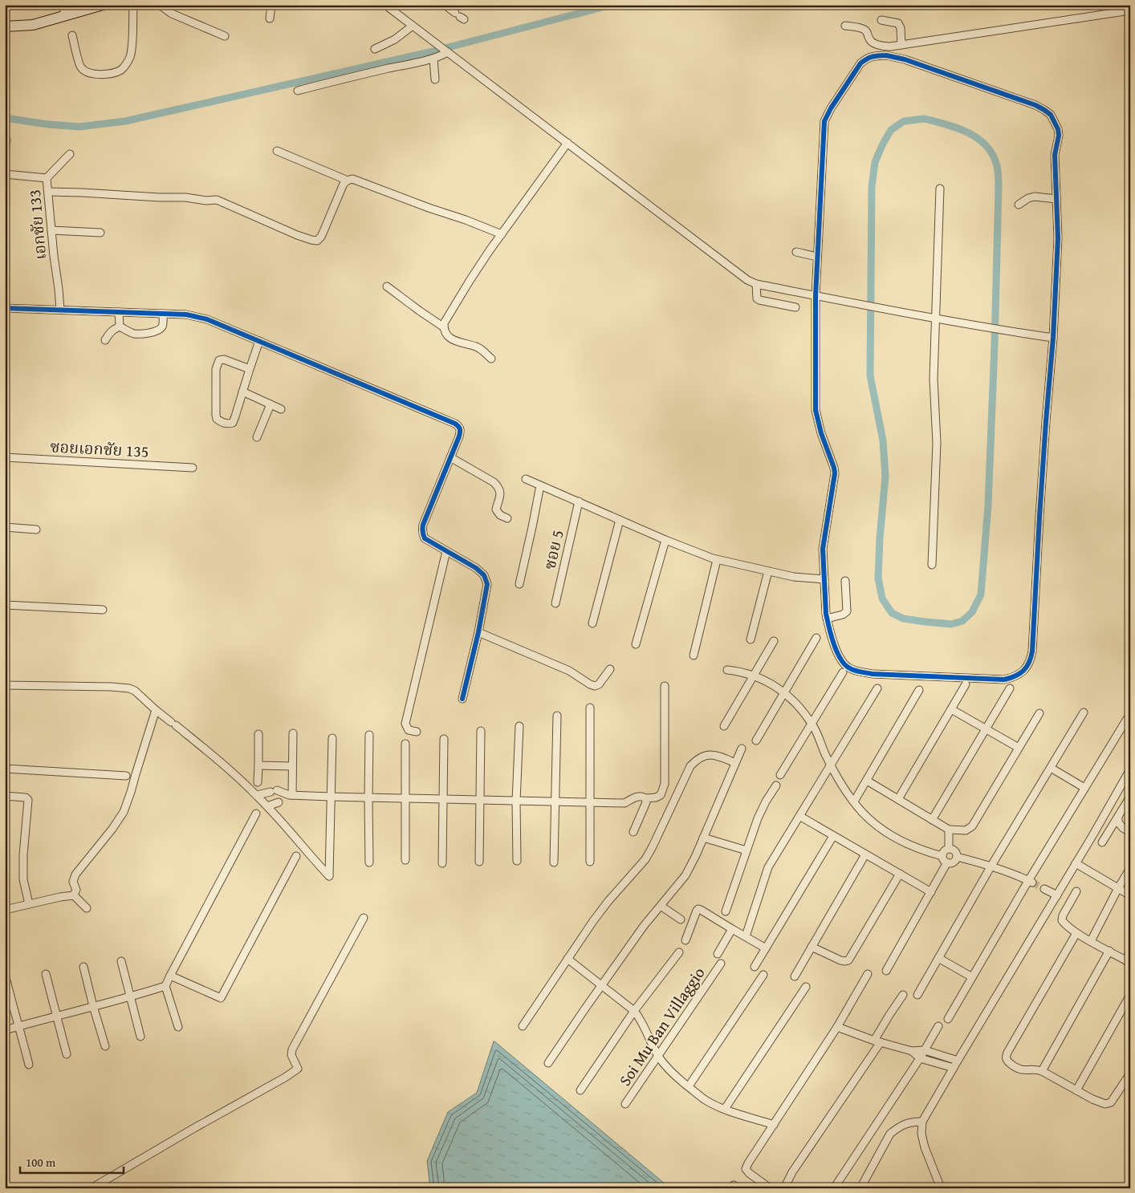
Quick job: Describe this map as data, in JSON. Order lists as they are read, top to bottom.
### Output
{
  "streets": {
    "street": [
      "เอกชัย 133",
      "ซอยเอกชัย 135",
      "ซอย 5",
      "Soi Mu Ban Villaggio"
    ]
  },
  "scale_bar": "100 m"
}
